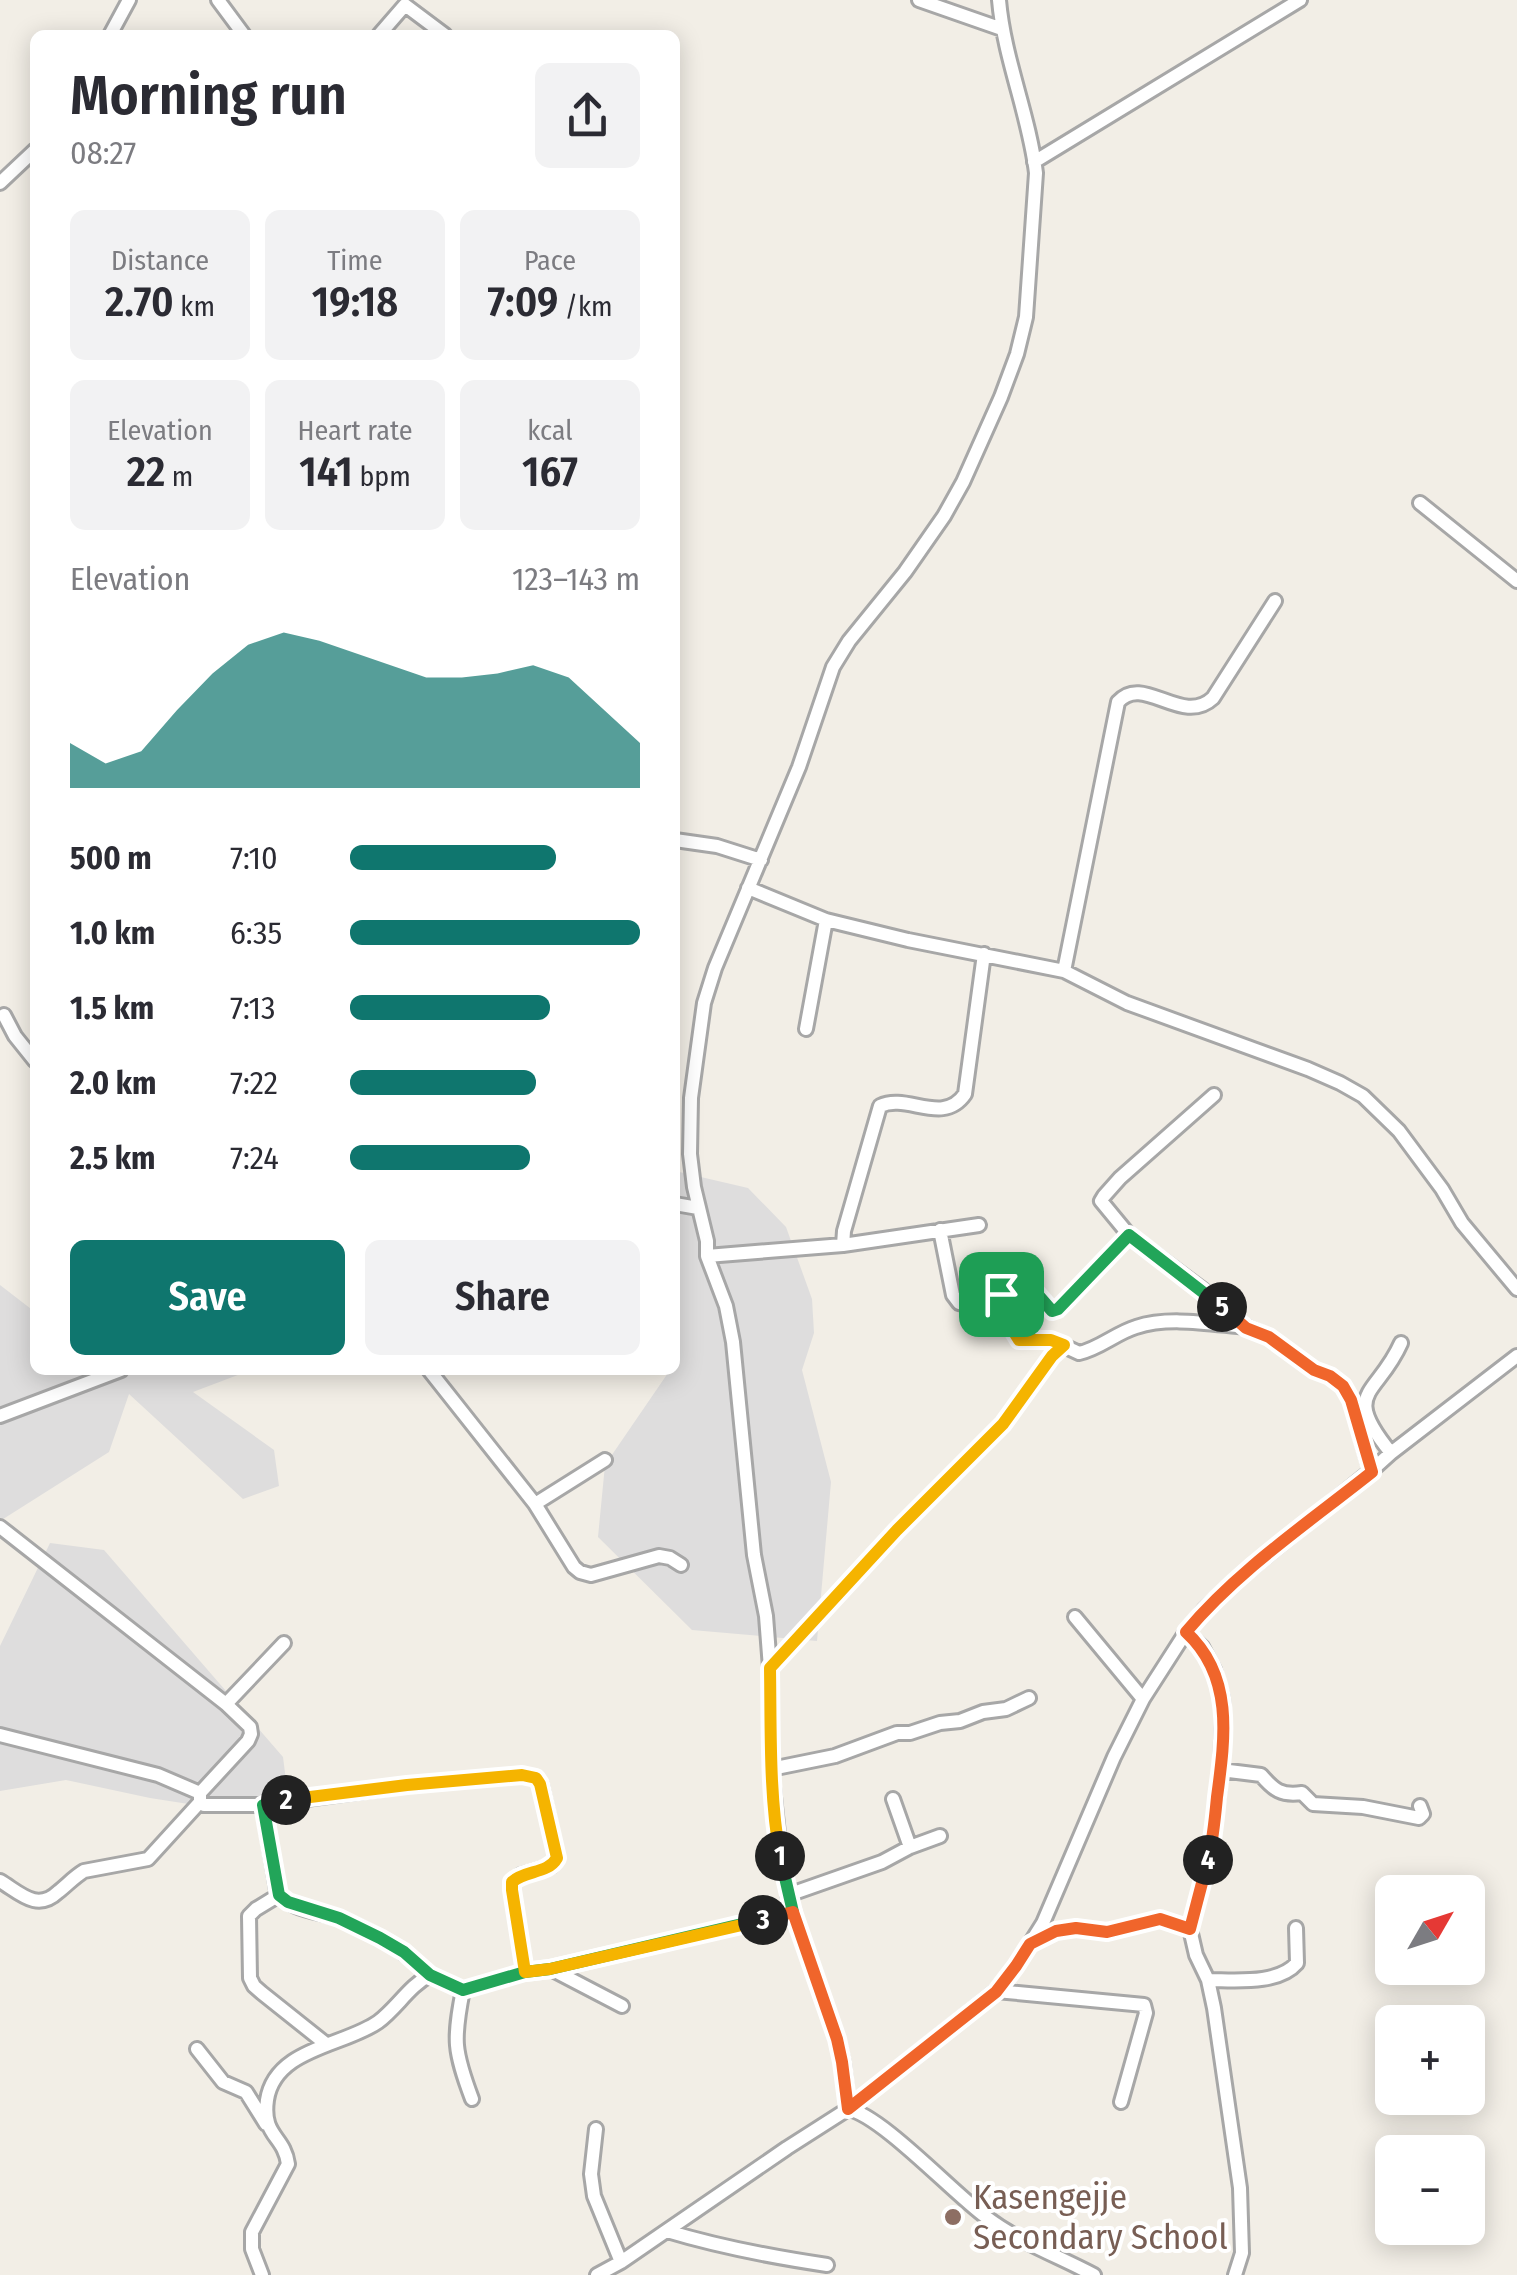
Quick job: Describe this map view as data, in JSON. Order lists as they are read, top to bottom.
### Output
{
  "places": ["Kasengejje Secondary School"],
  "north": "top right",
  "page": {
    "heading": ["Morning run", "08:27"],
    "stats": [
      ["Distance", "2.70 km"],
      ["Time", "19:18"],
      ["Pace", "7:09 /km"],
      ["Elevation", "22 m"],
      ["Heart rate", "141 bpm"],
      ["kcal", "167"]
    ],
    "chart": ["Elevation", "123–143 m"],
    "list": [
      {
        "name": "500 m",
        "note": "7:10"
      },
      {
        "name": "1.0 km",
        "note": "6:35"
      },
      {
        "name": "1.5 km",
        "note": "7:13"
      },
      {
        "name": "2.0 km",
        "note": "7:22"
      },
      {
        "name": "2.5 km",
        "note": "7:24"
      }
    ],
    "buttons": ["Save", "Share"],
    "pins": [
      "5",
      "2",
      "1",
      "4",
      "3"
    ],
    "map_buttons": ["+", "−"]
  }
}
